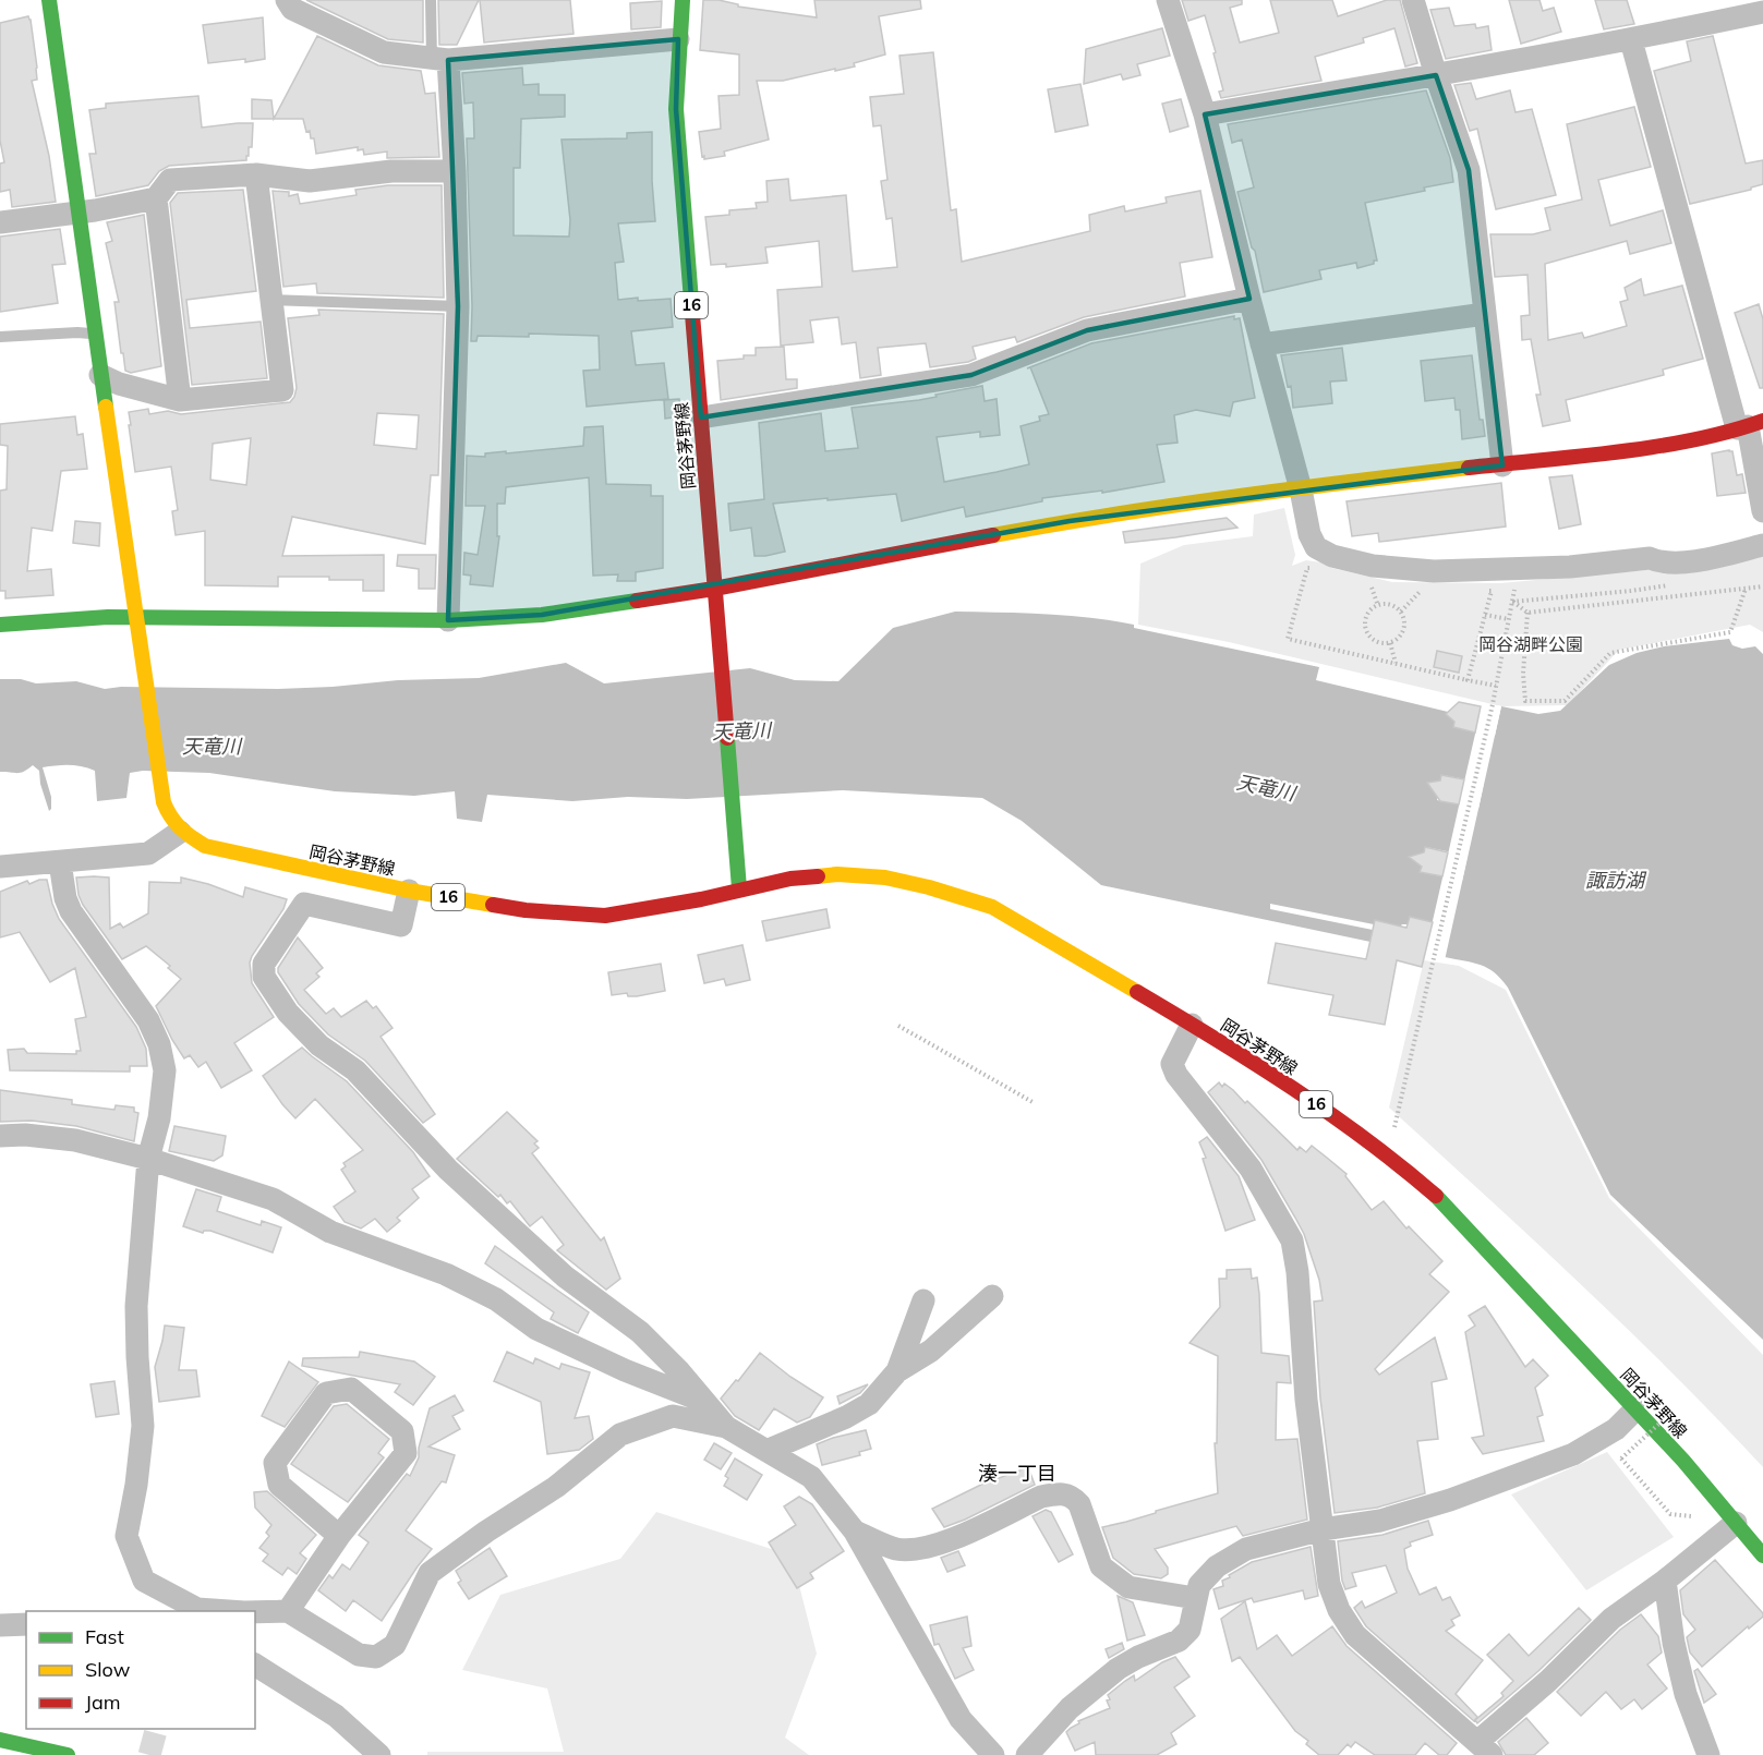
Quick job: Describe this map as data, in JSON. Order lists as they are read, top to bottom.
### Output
{
  "streets": {
    "main road": ["16", "岡谷茅野線"]
  },
  "districts": ["湊一丁目"],
  "water": ["天竜川", "諏訪湖"],
  "parks": ["岡谷湖畔公園"],
  "legend": ["Fast", "Slow", "Jam"]
}
